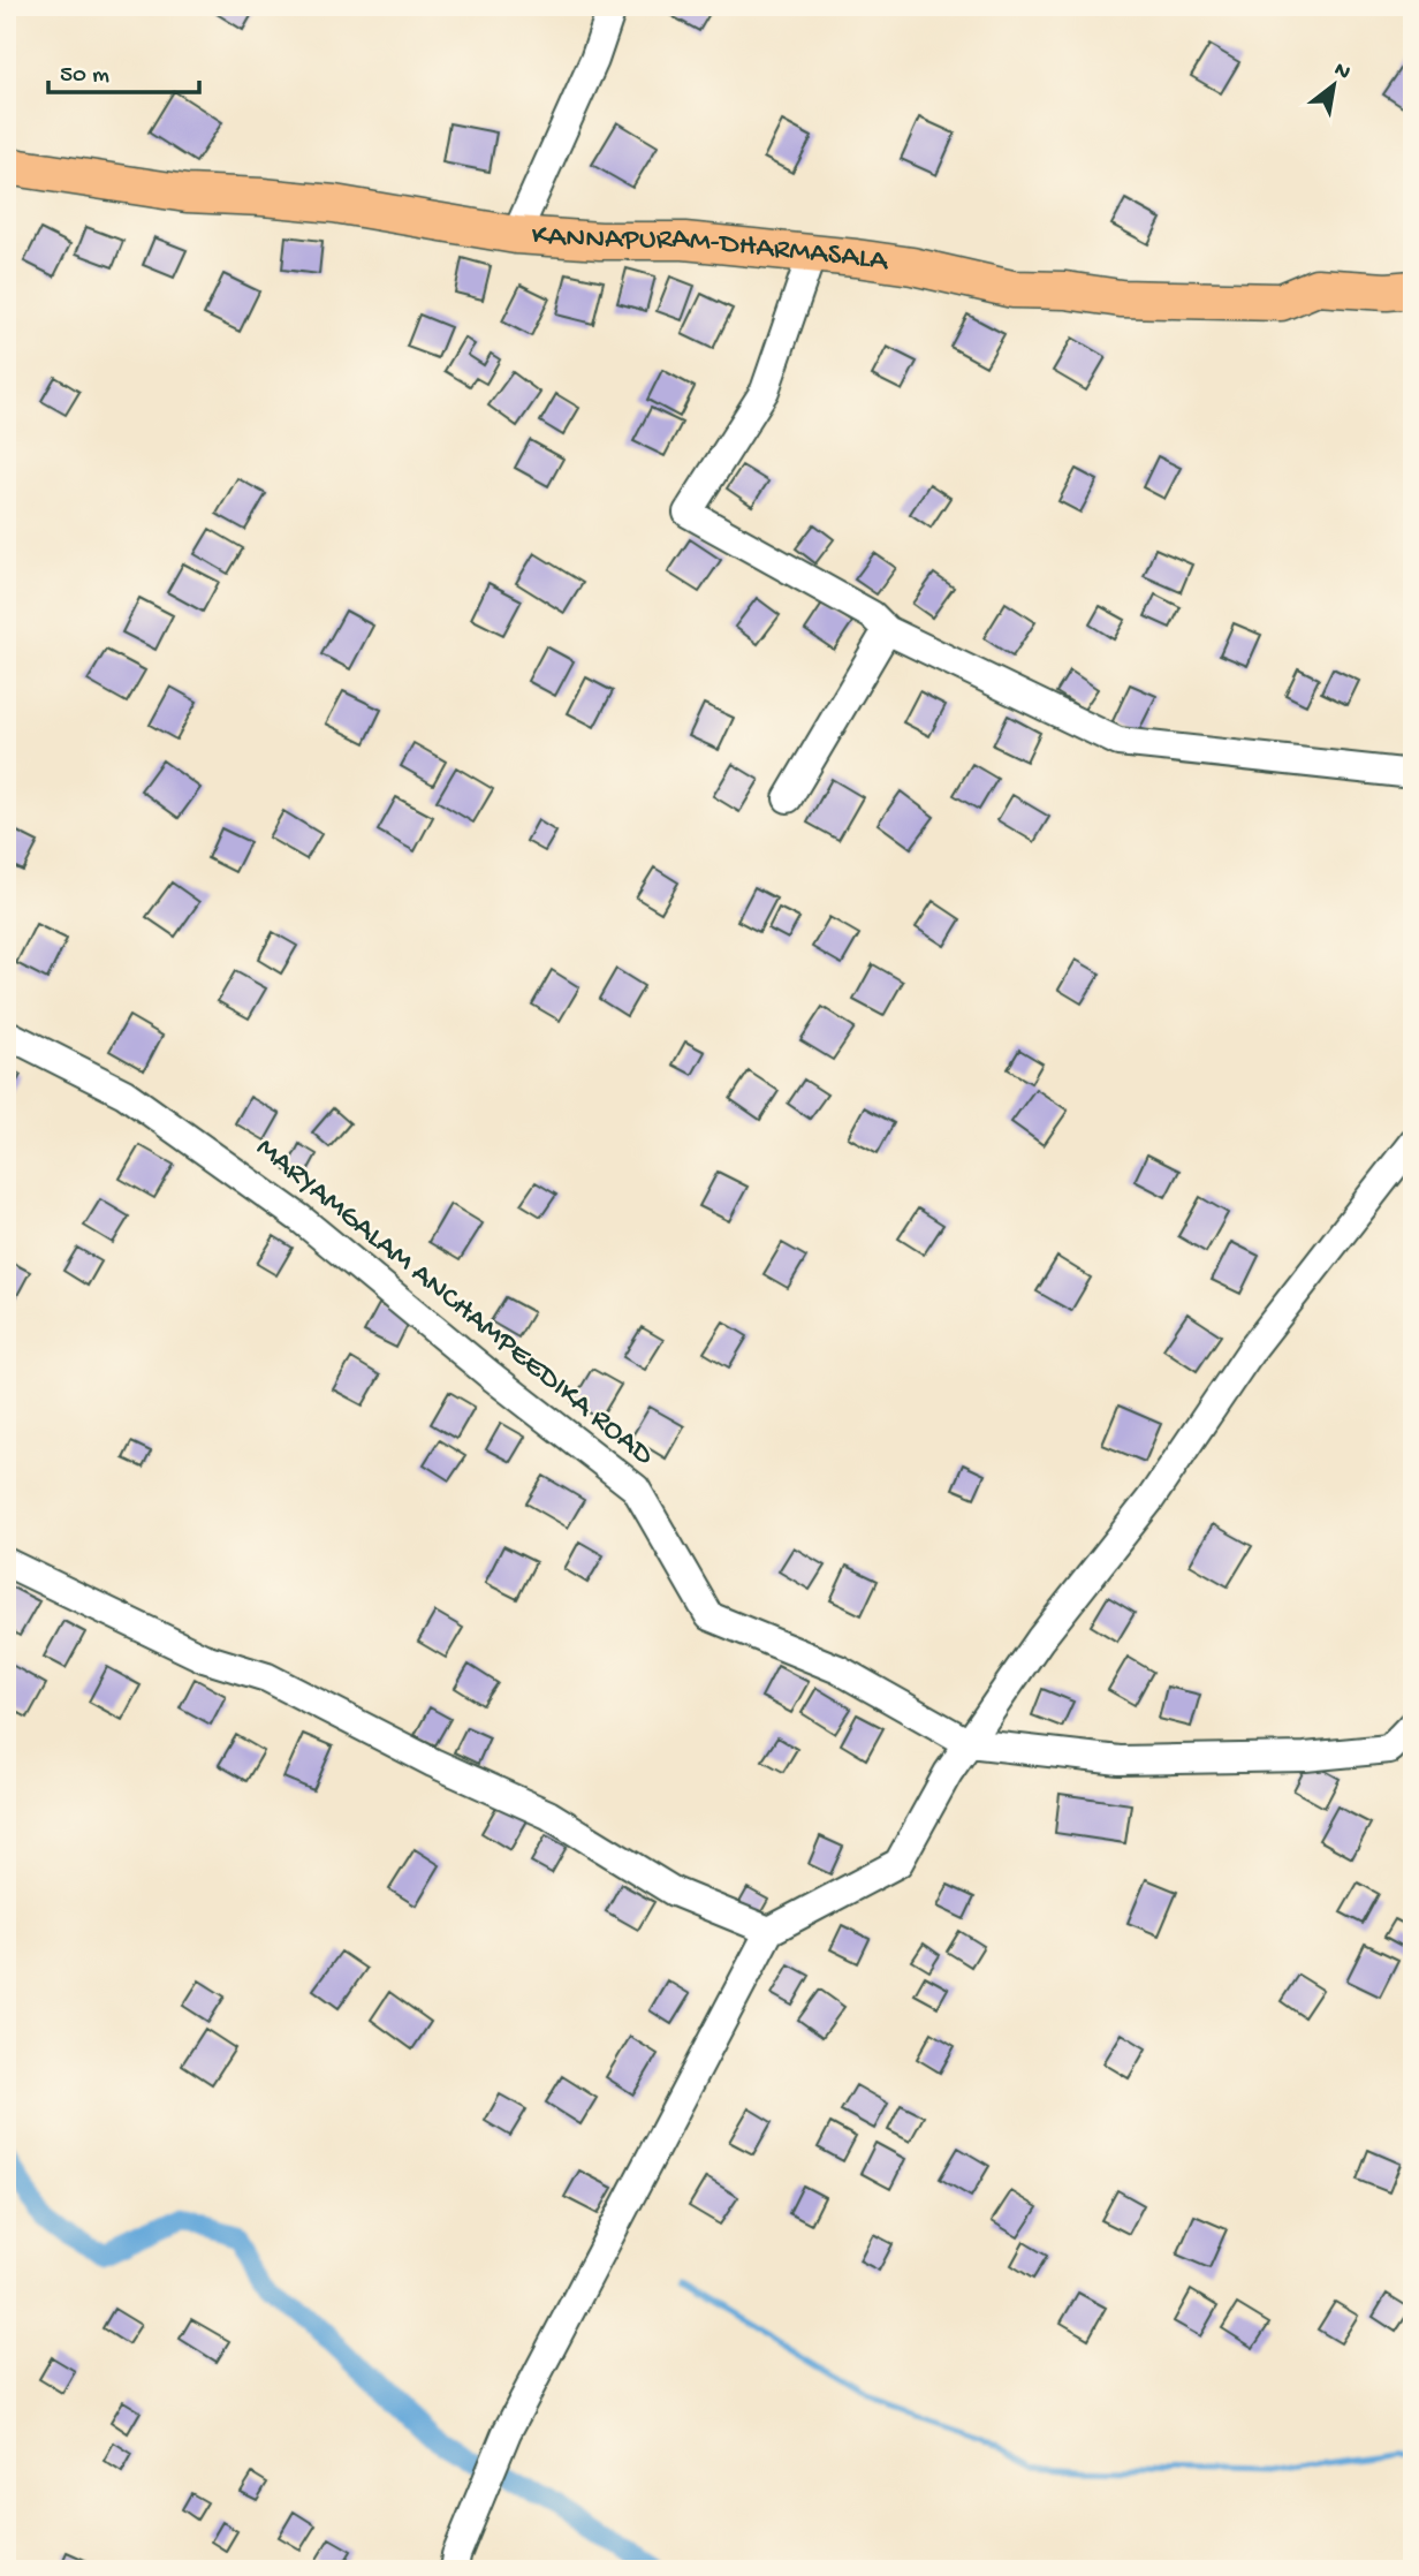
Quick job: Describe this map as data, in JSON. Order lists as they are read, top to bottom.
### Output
{
  "streets": {
    "main road": ["KANNAPURAM-DHARMASALA"],
    "street": ["MARYAMGALAM ANCHAMPEEDIKA ROAD"]
  },
  "scale_bar": "50 m",
  "north": "top right"
}
